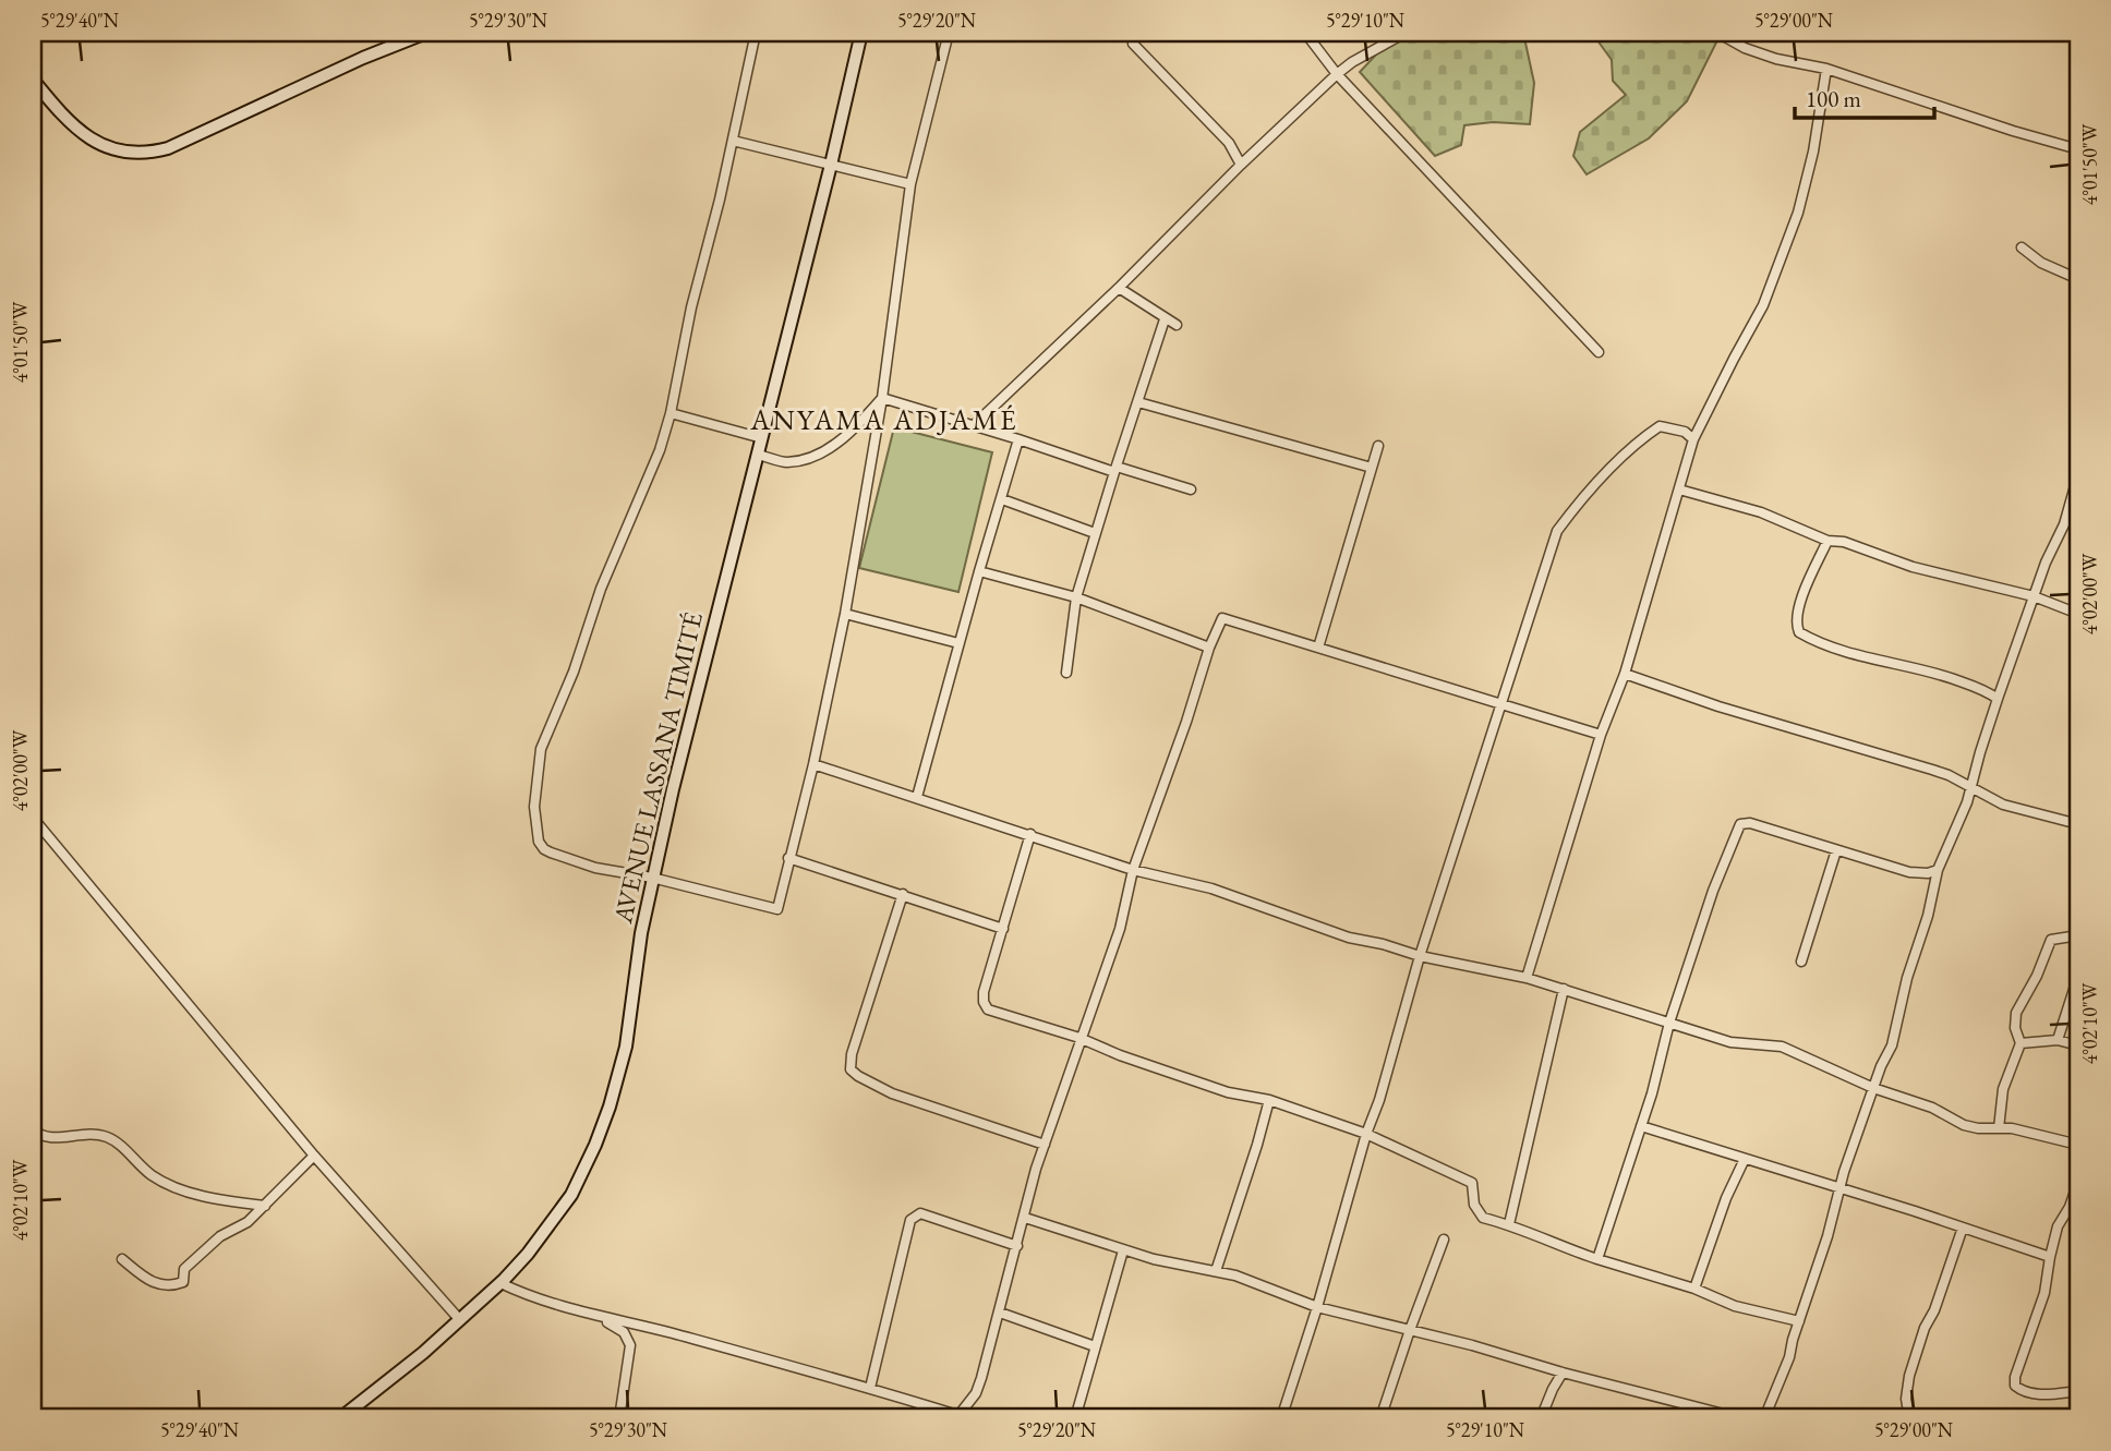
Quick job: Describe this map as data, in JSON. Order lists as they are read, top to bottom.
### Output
{
  "streets": {
    "street": ["AVENUE LASSANA TIMITÉ"]
  },
  "districts": ["ANYAMA ADJAMÉ"],
  "scale_bar": "100 m",
  "coordinates": [
    "5°29'40\"N",
    "5°29'30\"N",
    "5°29'20\"N",
    "5°29'10\"N",
    "5°29'00\"N",
    "4°01'50\"W",
    "4°02'00\"W",
    "4°02'10\"W"
  ]
}
